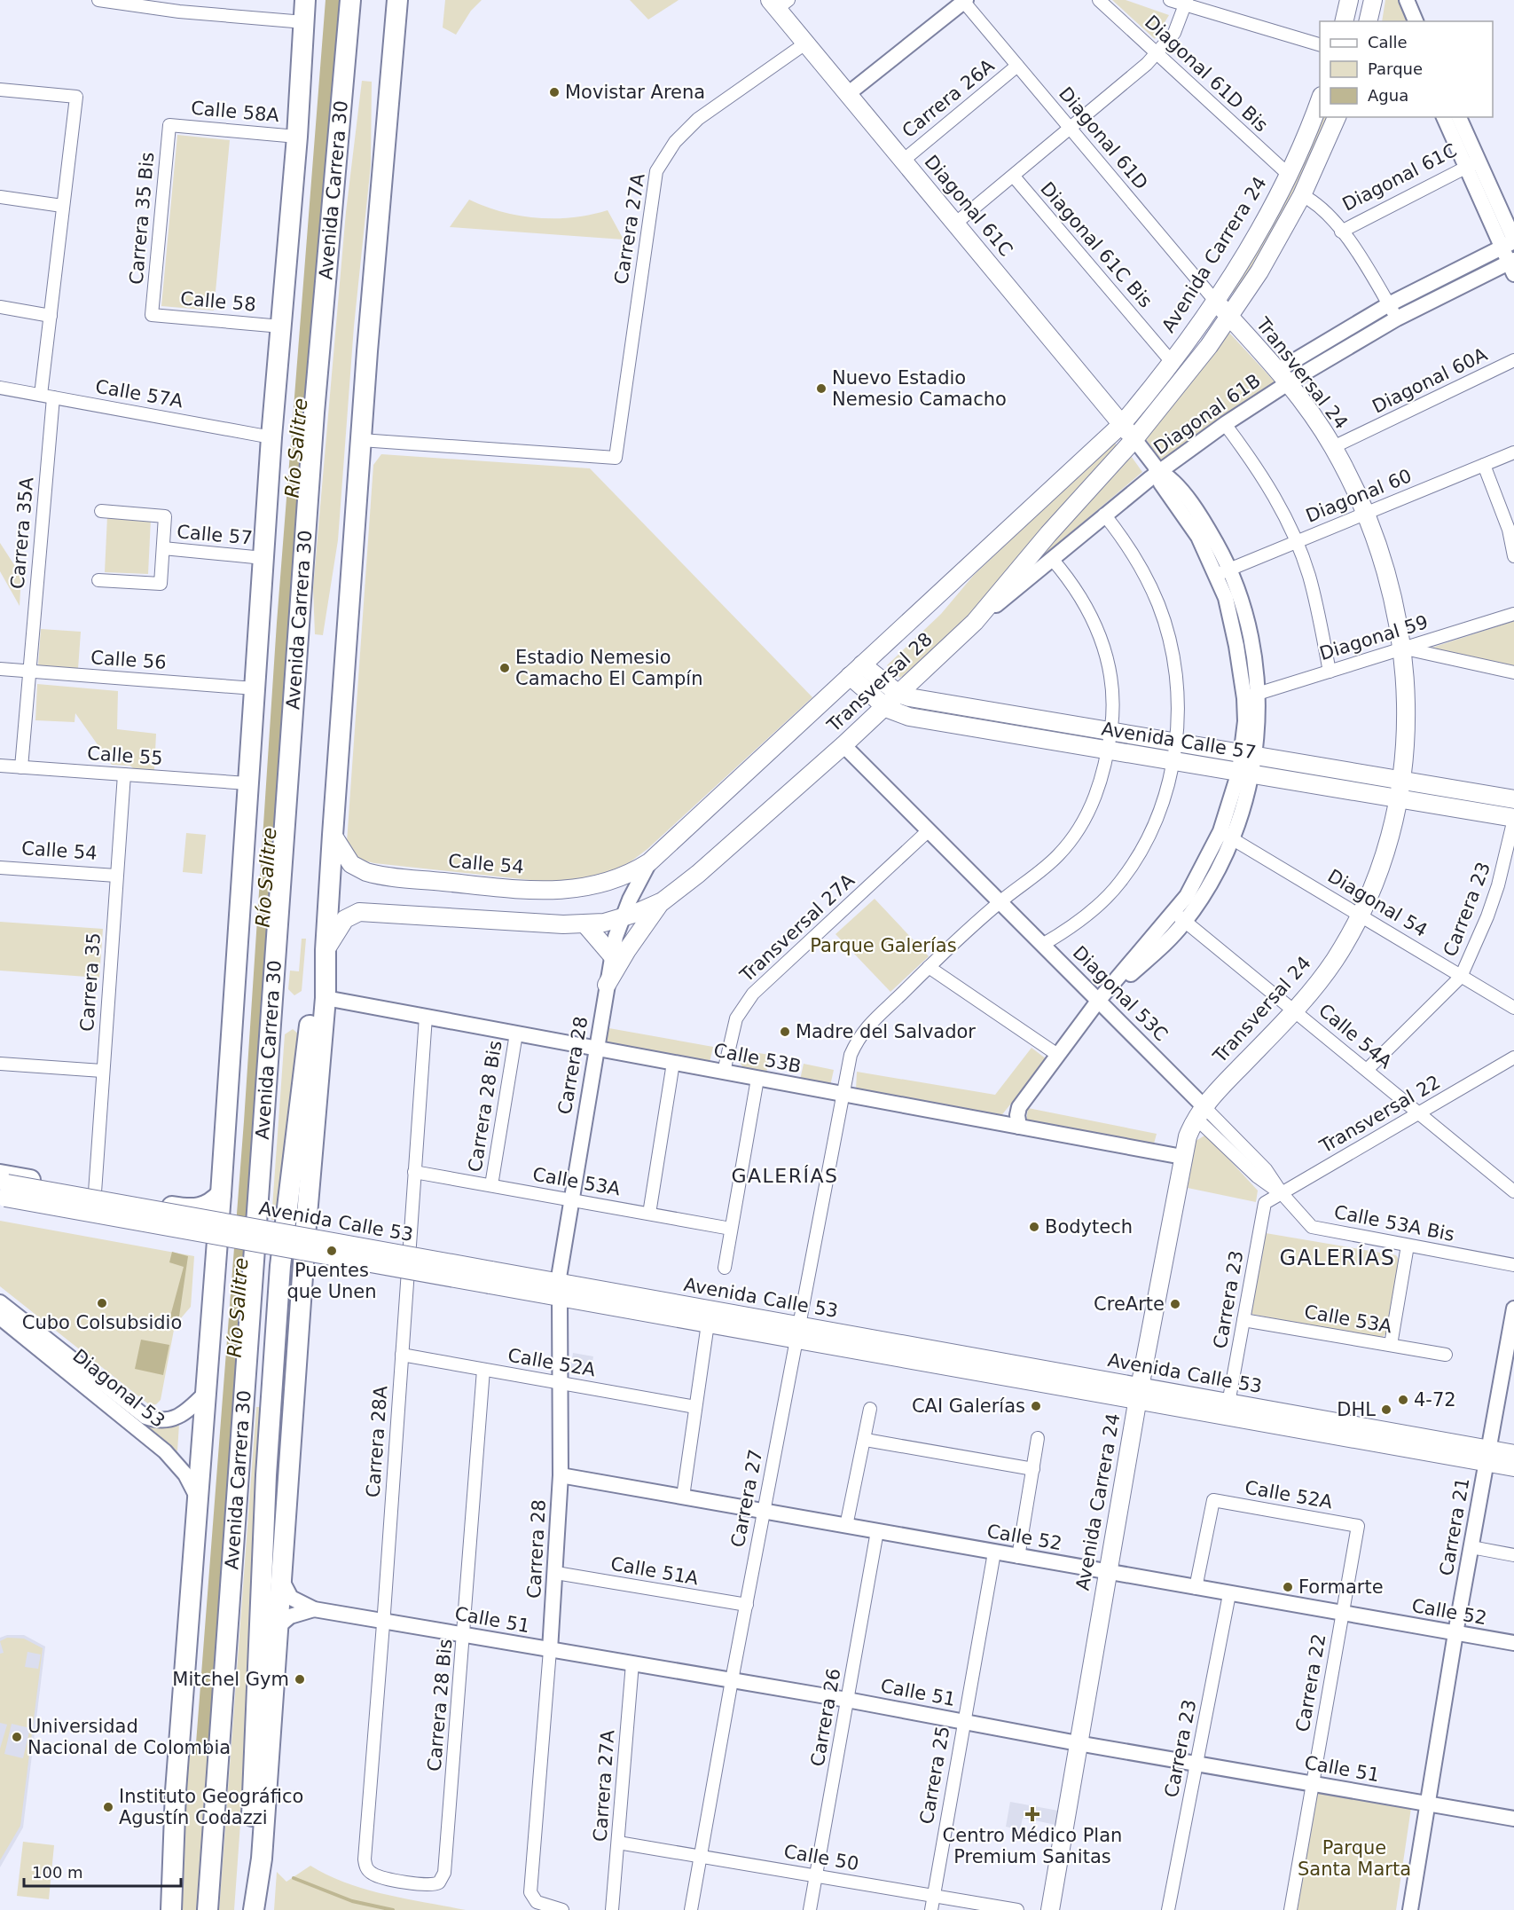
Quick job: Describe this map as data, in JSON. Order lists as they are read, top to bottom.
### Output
{
  "streets": {
    "highway": ["Avenida Carrera 30"],
    "main road": [
      "Diagonal 61C",
      "Avenida Carrera 24",
      "Transversal 24",
      "Transversal 28",
      "Avenida Calle 57",
      "Calle 54",
      "Avenida Calle 53"
    ],
    "street": [
      "Diagonal 61D Bis",
      "Carrera 26A",
      "Calle 58A",
      "Diagonal 61D",
      "Carrera 35 Bis",
      "Carrera 27A",
      "Diagonal 61C Bis",
      "Calle 58",
      "Diagonal 60A",
      "Calle 57A",
      "Diagonal 61B",
      "Diagonal 60",
      "Carrera 35A",
      "Calle 57",
      "Diagonal 59",
      "Calle 56",
      "Calle 55",
      "Diagonal 54",
      "Carrera 23",
      "Transversal 27A",
      "Carrera 35",
      "Diagonal 53C",
      "Calle 54A",
      "Calle 53B",
      "Carrera 28",
      "Carrera 28 Bis",
      "Transversal 22",
      "Calle 53A",
      "Calle 53A Bis",
      "Calle 52A",
      "Diagonal 53",
      "Carrera 28A",
      "Carrera 27",
      "Carrera 21",
      "Calle 52",
      "Calle 51A",
      "Calle 51",
      "Carrera 22",
      "Carrera 26",
      "Carrera 25",
      "Calle 50"
    ]
  },
  "crossings": [
    ["Diagonal 61D Bis", "Avenida Carrera 24"],
    ["Carrera 26A", "Diagonal 61D"],
    ["Carrera 26A", "Diagonal 61C"],
    ["Calle 58A", "Avenida Carrera 30"],
    ["Calle 58A", "Carrera 35 Bis"],
    ["Diagonal 61D", "Avenida Carrera 24"],
    ["Diagonal 61D", "Transversal 24"],
    ["Diagonal 61C", "Carrera 27A"],
    ["Diagonal 61C", "Avenida Carrera 24"],
    ["Diagonal 61C", "Transversal 28"],
    ["Avenida Carrera 30", "Carrera 27A"],
    ["Avenida Carrera 30", "Calle 58"],
    ["Avenida Carrera 30", "Calle 57A"],
    ["Avenida Carrera 30", "Calle 57"],
    ["Avenida Carrera 30", "Calle 56"],
    ["Avenida Carrera 30", "Calle 55"],
    ["Avenida Carrera 30", "Calle 54"],
    ["Avenida Carrera 30", "Calle 53B"],
    ["Avenida Carrera 30", "Diagonal 53"],
    ["Avenida Carrera 30", "Calle 51"],
    ["Carrera 35 Bis", "Calle 58"],
    ["Carrera 27A", "Calle 51"],
    ["Carrera 27A", "Calle 50"],
    ["Diagonal 61C Bis", "Avenida Carrera 24"],
    ["Avenida Carrera 24", "Transversal 24"],
    ["Avenida Carrera 24", "Transversal 28"],
    ["Avenida Carrera 24", "Diagonal 53C"],
    ["Avenida Carrera 24", "Calle 53B"],
    ["Avenida Carrera 24", "Avenida Calle 53"],
    ["Avenida Carrera 24", "Calle 52"],
    ["Avenida Carrera 24", "Calle 51"],
    ["Transversal 24", "Diagonal 60A"],
    ["Transversal 24", "Diagonal 61B"],
    ["Transversal 24", "Diagonal 60"],
    ["Transversal 24", "Diagonal 59"],
    ["Transversal 24", "Avenida Calle 57"],
    ["Transversal 24", "Diagonal 54"],
    ["Transversal 24", "Diagonal 53C"],
    ["Transversal 24", "Calle 54A"],
    ["Calle 57A", "Carrera 35A"],
    ["Diagonal 61B", "Transversal 28"],
    ["Diagonal 61B", "Carrera 27"],
    ["Carrera 35A", "Calle 56"],
    ["Carrera 35A", "Calle 55"],
    ["Transversal 28", "Avenida Calle 57"],
    ["Transversal 28", "Calle 54"],
    ["Transversal 28", "Diagonal 53C"],
    ["Transversal 28", "Carrera 28"],
    ["Avenida Calle 57", "Carrera 23"],
    ["Avenida Calle 57", "Carrera 27"],
    ["Calle 55", "Carrera 35"],
    ["Calle 54", "Carrera 35"],
    ["Calle 54", "Carrera 28"],
    ["Diagonal 54", "Carrera 23"],
    ["Carrera 23", "Calle 54A"],
    ["Carrera 23", "Transversal 22"],
    ["Carrera 23", "Calle 53A"],
    ["Carrera 23", "Avenida Calle 53"],
    ["Carrera 23", "Calle 52"],
    ["Carrera 23", "Calle 51"],
    ["Transversal 27A", "Diagonal 53C"],
    ["Transversal 27A", "Calle 53B"],
    ["Diagonal 53C", "Transversal 22"],
    ["Diagonal 53C", "Calle 53A Bis"],
    ["Diagonal 53C", "Carrera 27"],
    ["Calle 54A", "Transversal 22"],
    ["Calle 53B", "Carrera 28"],
    ["Calle 53B", "Carrera 28 Bis"],
    ["Calle 53B", "Carrera 28A"],
    ["Calle 53B", "Carrera 27"],
    ["Carrera 28", "Calle 53A"],
    ["Carrera 28", "Avenida Calle 53"],
    ["Carrera 28", "Calle 52A"],
    ["Carrera 28", "Calle 52"],
    ["Carrera 28", "Calle 51A"],
    ["Carrera 28", "Calle 51"],
    ["Carrera 28 Bis", "Calle 53A"],
    ["Carrera 28 Bis", "Calle 52A"],
    ["Carrera 28 Bis", "Carrera 28A"],
    ["Carrera 28 Bis", "Calle 51"],
    ["Transversal 22", "Calle 53A Bis"],
    ["Calle 53A", "Carrera 28A"],
    ["Avenida Calle 53", "Carrera 27"],
    ["Avenida Calle 53", "Carrera 21"],
    ["Calle 52A", "Carrera 28A"],
    ["Calle 52A", "Calle 52"],
    ["Calle 52A", "Carrera 22"],
    ["Carrera 28A", "Calle 51"],
    ["Carrera 27", "Calle 52"],
    ["Carrera 27", "Calle 51A"],
    ["Carrera 27", "Calle 51"],
    ["Carrera 27", "Calle 50"],
    ["Carrera 21", "Calle 52"],
    ["Carrera 21", "Calle 51"],
    ["Calle 52", "Carrera 22"],
    ["Calle 52", "Carrera 26"],
    ["Calle 52", "Carrera 25"],
    ["Calle 51", "Carrera 22"],
    ["Calle 51", "Carrera 26"],
    ["Calle 51", "Carrera 25"],
    ["Carrera 26", "Calle 50"],
    ["Carrera 25", "Calle 50"]
  ],
  "districts": ["GALERÍAS", "GALERÍAS"],
  "water": ["Río Salitre"],
  "parks": ["Parque Galerías", "Parque Santa Marta"],
  "places": {
    "other": [
      "Movistar Arena",
      "Nuevo Estadio Nemesio Camacho",
      "Estadio Nemesio Camacho El Campín",
      "Madre del Salvador",
      "Bodytech",
      "Puentes que Unen",
      "Cubo Colsubsidio",
      "CreArte",
      "4-72",
      "CAI Galerías",
      "DHL",
      "Formarte",
      "Mitchel Gym",
      "Universidad Nacional de Colombia",
      "Instituto Geográfico Agustín Codazzi"
    ],
    "health": ["Centro Médico Plan Premium Sanitas"]
  },
  "legend": ["Calle", "Parque", "Agua"],
  "scale_bar": "100 m"
}
